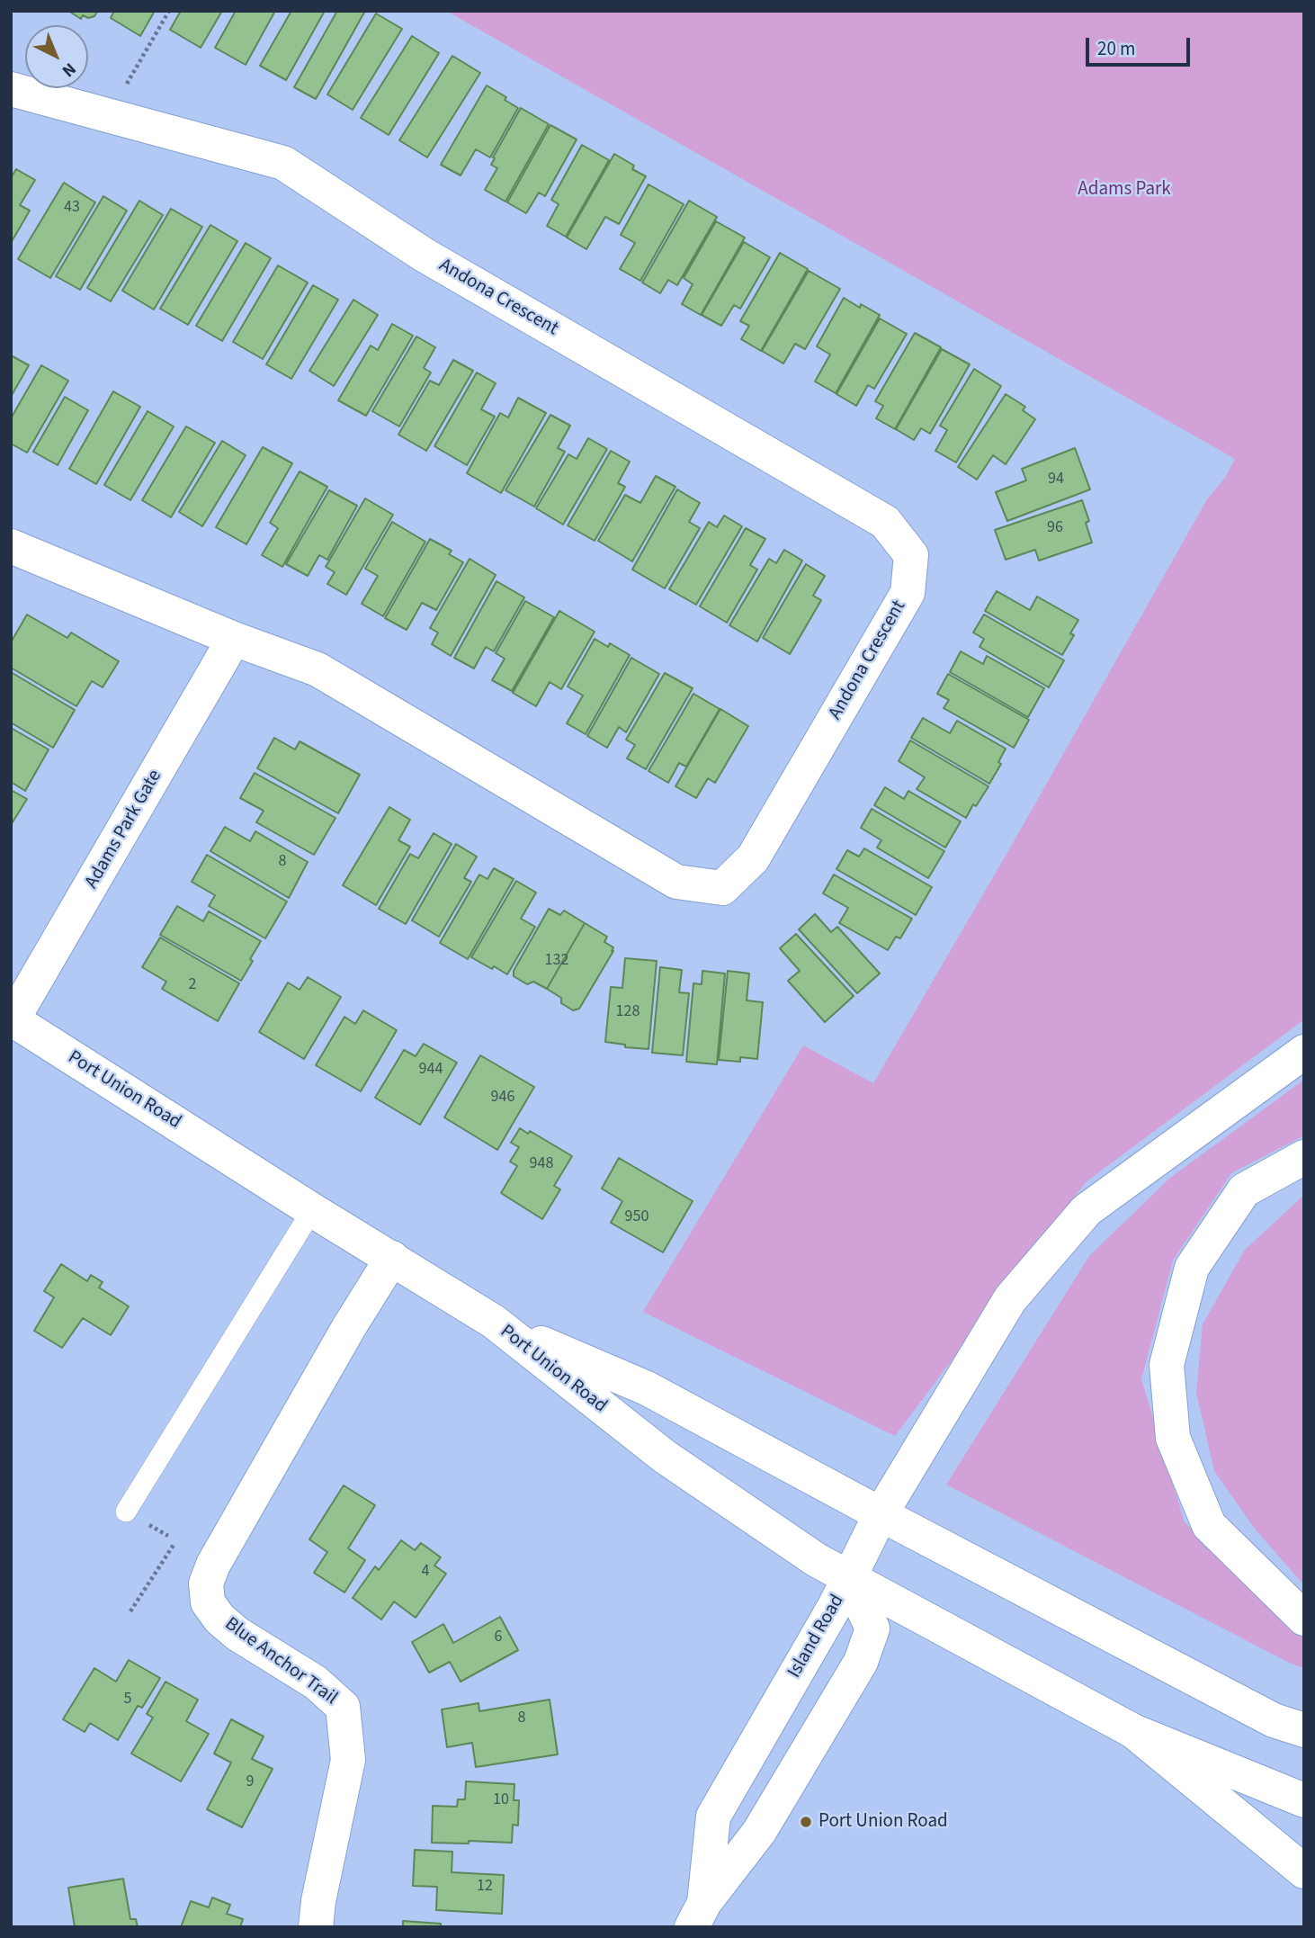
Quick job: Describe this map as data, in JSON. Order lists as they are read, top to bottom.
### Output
{
  "streets": {
    "main road": [
      "Andona Crescent",
      "Adams Park Gate",
      "Port Union Road",
      "Island Road",
      "Blue Anchor Trail"
    ]
  },
  "crossings": [
    ["Andona Crescent", "Adams Park Gate"],
    ["Adams Park Gate", "Port Union Road"],
    ["Port Union Road", "Island Road"],
    ["Port Union Road", "Blue Anchor Trail"]
  ],
  "parks": ["Adams Park"],
  "places": ["Port Union Road"],
  "house_numbers": [
    "43",
    "94",
    "96",
    "8",
    "132",
    "2",
    "128",
    "944",
    "946",
    "948",
    "950",
    "4",
    "6",
    "5",
    "8",
    "9",
    "10",
    "12"
  ],
  "scale_bar": "20 m",
  "north": "bottom right"
}
